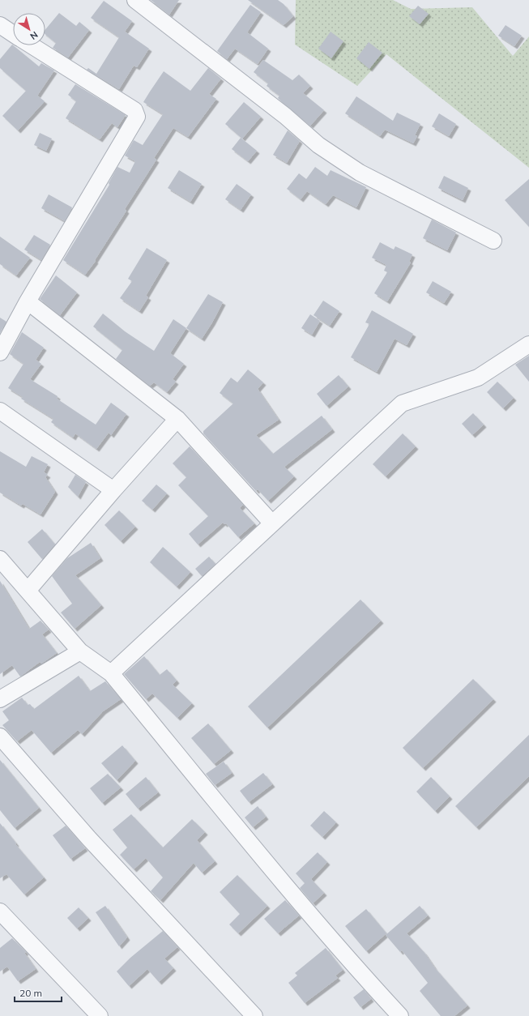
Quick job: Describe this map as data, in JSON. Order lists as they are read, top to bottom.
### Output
{
  "scale_bar": "20 m",
  "north": "bottom right"
}
